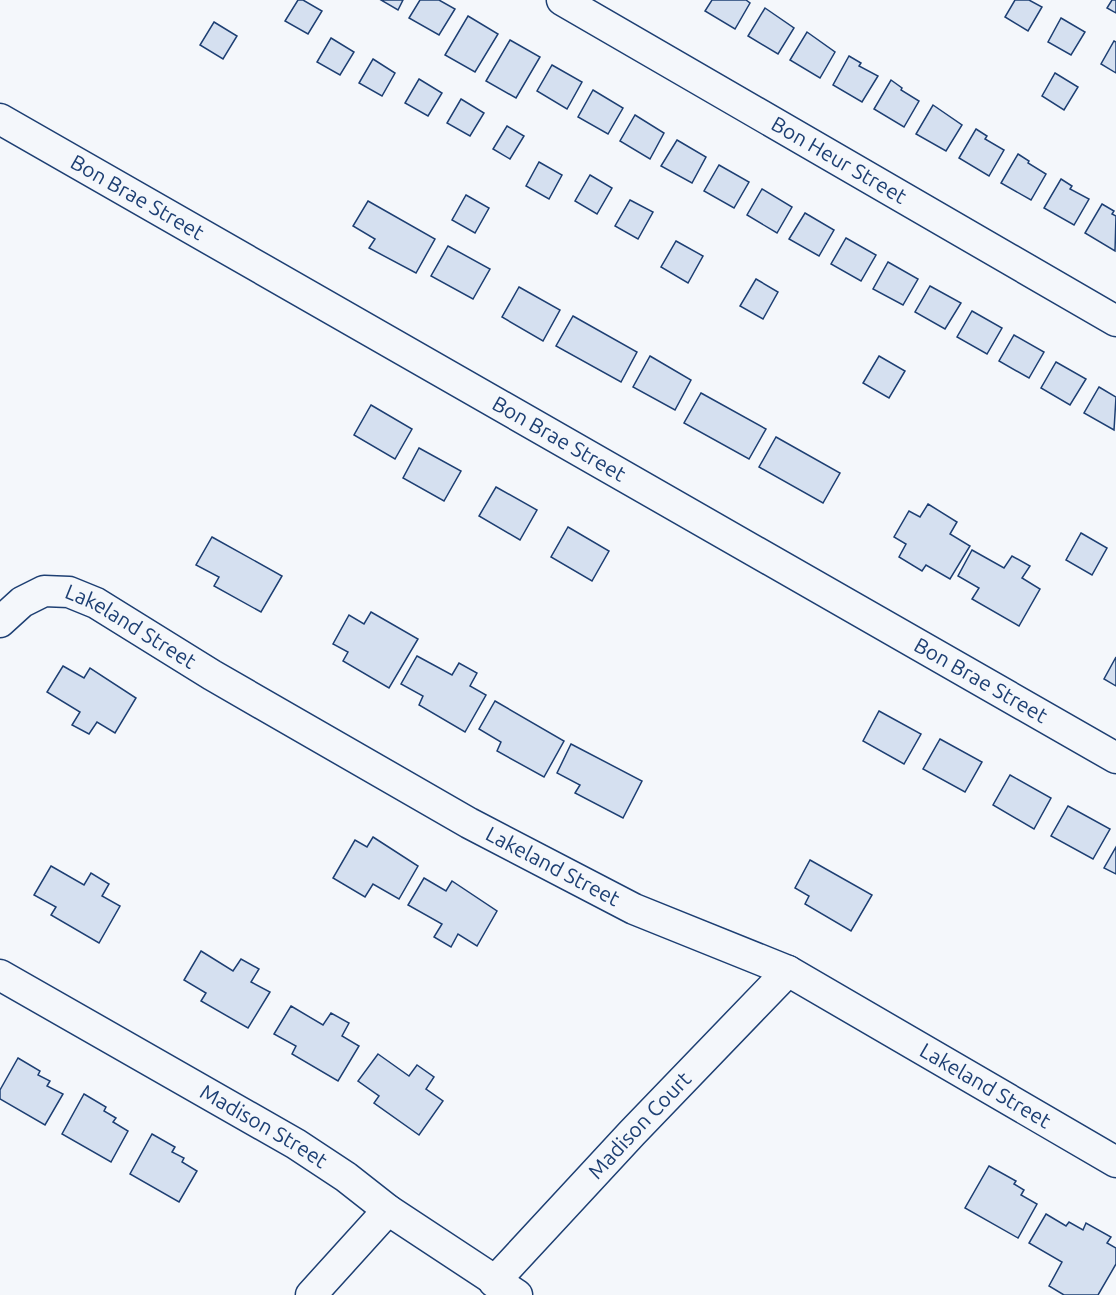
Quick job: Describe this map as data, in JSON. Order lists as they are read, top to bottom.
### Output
{
  "streets": {
    "street": [
      "Bon Heur Street",
      "Bon Brae Street",
      "Lakeland Street",
      "Madison Court",
      "Madison Street"
    ]
  },
  "crossings": [
    ["Lakeland Street", "Madison Court"],
    ["Madison Court", "Madison Street"]
  ]
}
